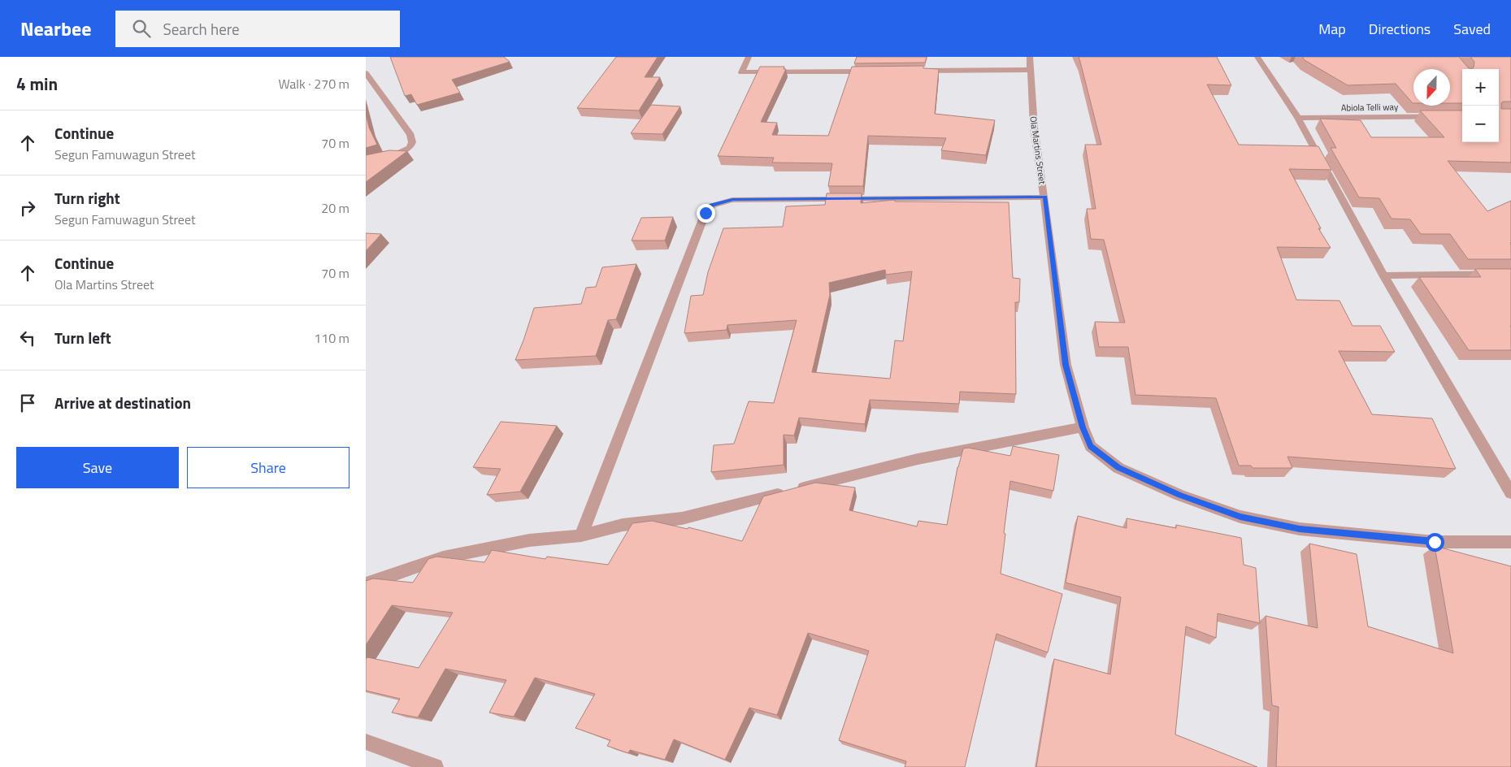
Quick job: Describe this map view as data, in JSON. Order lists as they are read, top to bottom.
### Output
{
  "streets": {
    "street": ["Abiola Telli way", "Ola Martins Street"]
  },
  "north": "bottom",
  "page": {
    "header": "Nearbee",
    "search": "Search here",
    "nav": ["Map", "Directions", "Saved"],
    "heading": ["4 min", "Walk · 270 m"],
    "map_buttons": ["+", "−"],
    "list": [
      ["Continue", "Segun Famuwagun Street", "70 m"],
      ["Turn right", "Segun Famuwagun Street", "20 m"],
      ["Continue", "Ola Martins Street", "70 m"],
      ["Turn left", "110 m"],
      "Arrive at destination"
    ],
    "buttons": ["Save", "Share"]
  }
}
